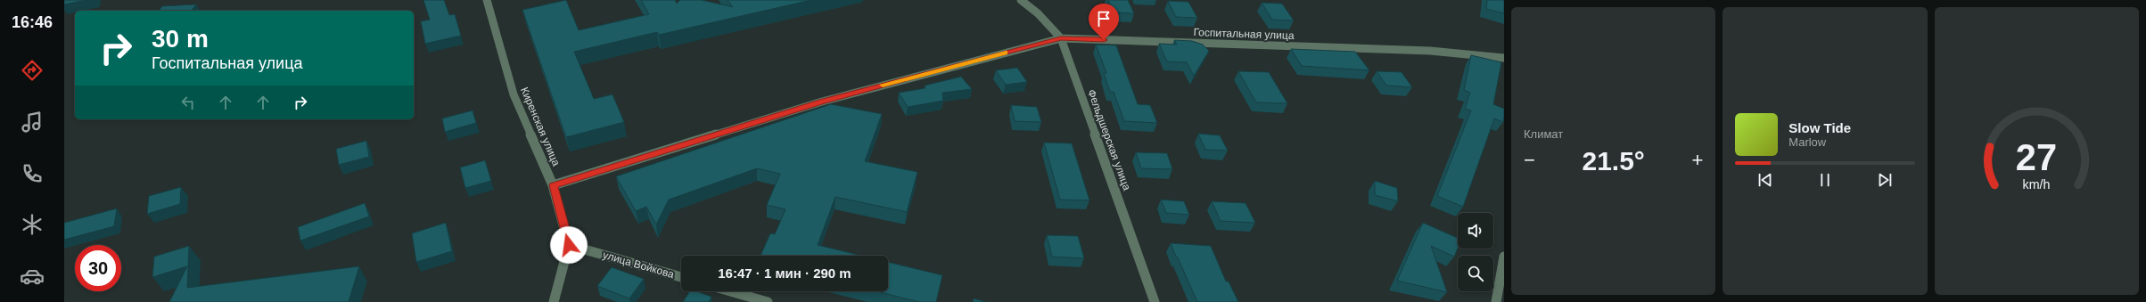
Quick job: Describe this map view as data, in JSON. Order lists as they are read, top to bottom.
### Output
{
  "streets": {
    "street": [
      "Госпитальная улица",
      "Киренская улица",
      "Фельдшерская улица",
      "улица Войкова"
    ]
  },
  "crossings": [
    ["Госпитальная улица", "Киренская улица"],
    ["Госпитальная улица", "Фельдшерская улица"],
    ["Киренская улица", "улица Войкова"]
  ],
  "page": {
    "tabs": "16:46",
    "tile": "Климат",
    "turn": ["30 m", "Госпитальная улица"],
    "song": ["Slow Tide", "Marlow"],
    "heat": ["−", "21.5°", "+"],
    "limit": "30",
    "trip": "16:47 · 1 мин · 290 m",
    "gauge": ["27", "km/h"]
  }
}
